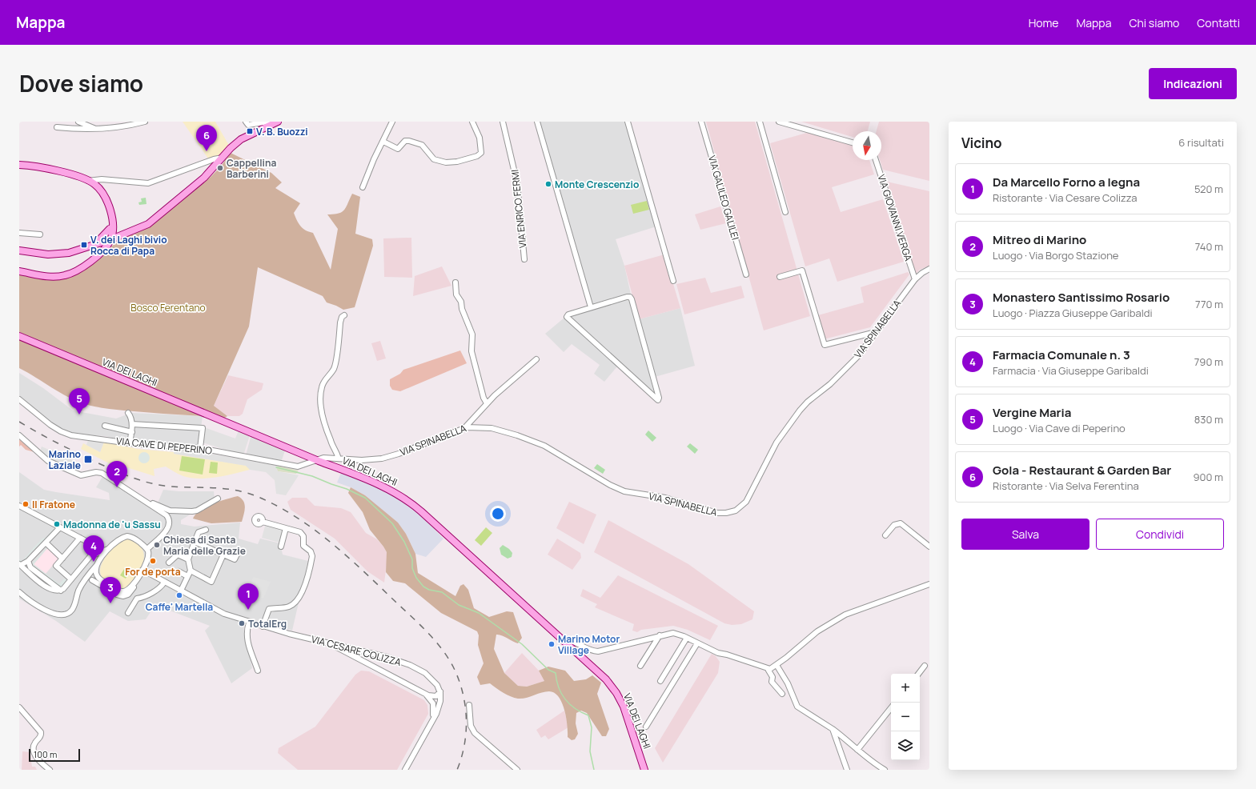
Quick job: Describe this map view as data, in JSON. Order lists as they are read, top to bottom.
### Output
{
  "streets": {
    "main road": ["VIA DEI LAGHI"],
    "street": [
      "VIA GALILEO GALILEI",
      "VIA ENRICO FERMI",
      "VIA GIOVANNI VERGA",
      "VIA SPINABELLA",
      "VIA CAVE DI PEPERINO",
      "VIA CESARE COLIZZA"
    ]
  },
  "crossings": [
    ["VIA GIOVANNI VERGA", "VIA SPINABELLA"],
    ["VIA SPINABELLA", "VIA DEI LAGHI"],
    ["VIA SPINABELLA", "VIA CAVE DI PEPERINO"],
    ["VIA DEI LAGHI", "VIA CAVE DI PEPERINO"]
  ],
  "parks": ["Bosco Ferentano"],
  "places": {
    "transit": ["V. B. Buozzi", "V. dei Laghi bivio Rocca di Papa", "Marino Laziale"],
    "other": [
      "Cappellina Barberini",
      "Monte Crescenzio",
      "Il Fratone",
      "Madonna de 'u Sassu",
      "Chiesa di Santa Maria delle Grazie",
      "For de porta",
      "Caffe' Martella",
      "TotalErg",
      "Marino Motor Village"
    ]
  },
  "scale_bar": "100 m",
  "north": "bottom",
  "page": {
    "header": "Mappa",
    "nav": [
      "Home",
      "Mappa",
      "Chi siamo",
      "Contatti"
    ],
    "title": "Dove siamo",
    "buttons": [
      "Indicazioni",
      ["Salva", "Condividi"]
    ],
    "heading": ["Vicino", "6 risultati"],
    "pins": [
      "6",
      "5",
      "2",
      "4",
      "3",
      "1"
    ],
    "list": [
      {
        "mark": "1",
        "name": "Da Marcello Forno a legna",
        "note": "Ristorante · Via Cesare Colizza",
        "value": "520 m"
      },
      {
        "mark": "2",
        "name": "Mitreo di Marino",
        "note": "Luogo · Via Borgo Stazione",
        "value": "740 m"
      },
      {
        "mark": "3",
        "name": "Monastero Santissimo Rosario",
        "note": "Luogo · Piazza Giuseppe Garibaldi",
        "value": "770 m"
      },
      {
        "mark": "4",
        "name": "Farmacia Comunale n. 3",
        "note": "Farmacia · Via Giuseppe Garibaldi",
        "value": "790 m"
      },
      {
        "mark": "5",
        "name": "Vergine Maria",
        "note": "Luogo · Via Cave di Peperino",
        "value": "830 m"
      },
      {
        "mark": "6",
        "name": "Gola - Restaurant & Garden Bar",
        "note": "Ristorante · Via Selva Ferentina",
        "value": "900 m"
      }
    ],
    "map_buttons": ["+", "−"],
    "scale": "100 m"
  }
}
